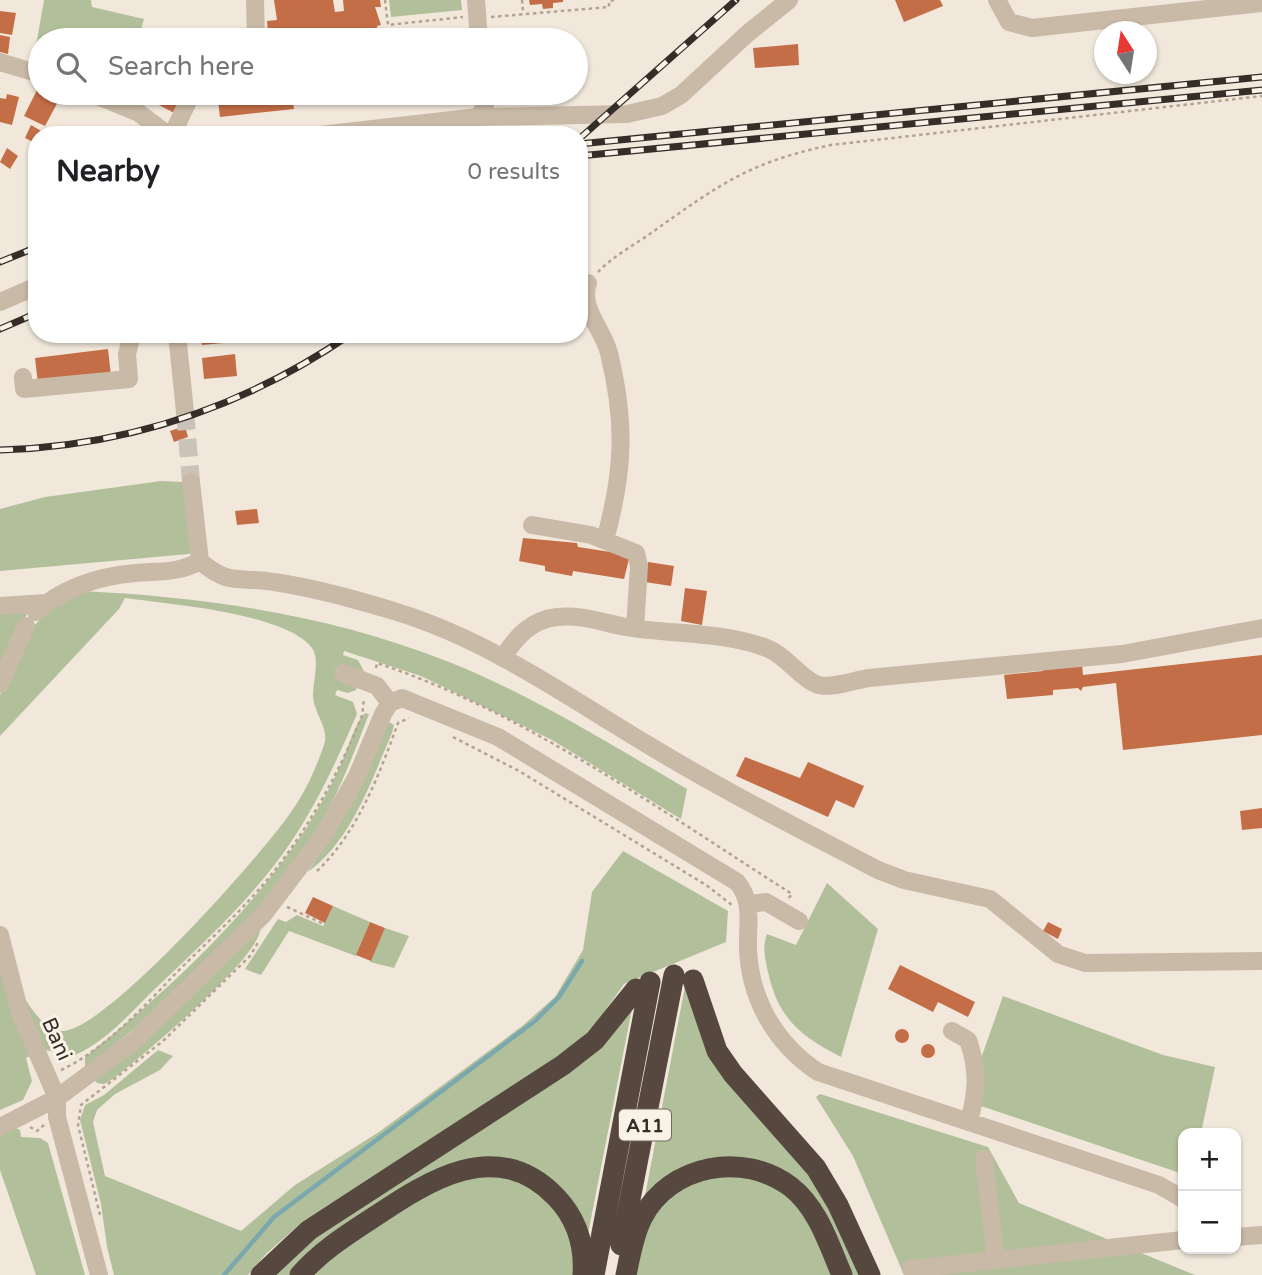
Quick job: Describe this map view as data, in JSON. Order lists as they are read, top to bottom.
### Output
{
  "streets": {
    "highway": ["A11"],
    "street": ["Bani"]
  },
  "north": "top",
  "page": {
    "search": "Search here",
    "heading": ["Nearby", "0 results"],
    "map_buttons": ["+", "−"]
  }
}
